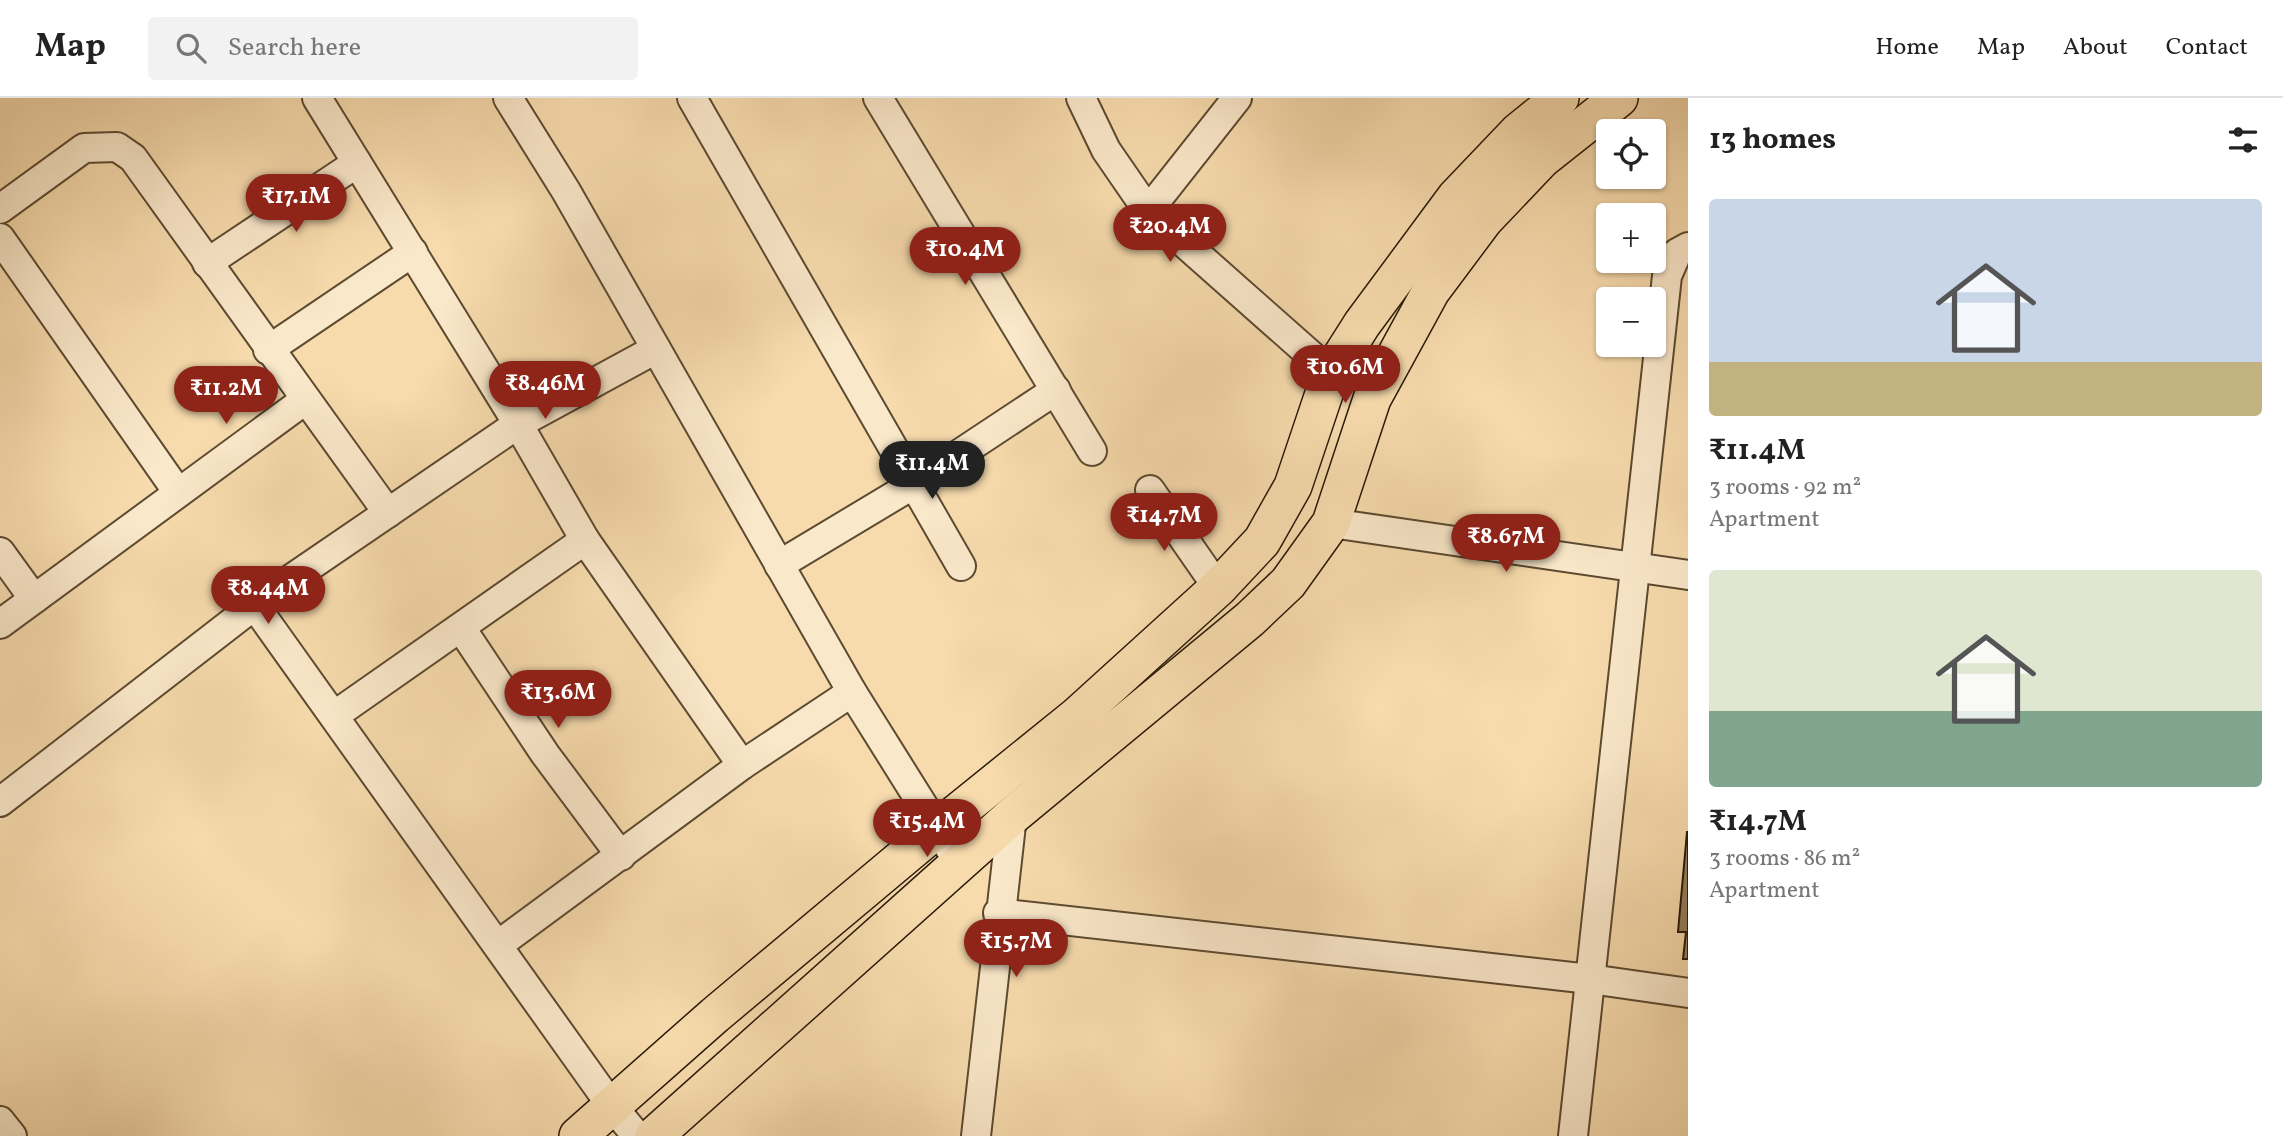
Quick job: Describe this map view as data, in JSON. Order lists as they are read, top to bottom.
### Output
{
  "page": {
    "header": "Map",
    "search": "Search here",
    "nav": [
      "Home",
      "Map",
      "About",
      "Contact"
    ],
    "heading": "13 homes",
    "map_buttons": ["+", "−"],
    "price": [
      "₹17.1M",
      "₹20.4M",
      "₹10.4M",
      "₹10.6M",
      "₹8.46M",
      "₹11.2M",
      "₹11.4M",
      "₹14.7M",
      "₹8.67M",
      "₹8.44M",
      "₹13.6M",
      "₹15.4M",
      "₹15.7M"
    ],
    "list": [
      {
        "name": "₹11.4M",
        "note": "3 rooms · 92 m² · Apartment"
      },
      {
        "name": "₹14.7M",
        "note": "3 rooms · 86 m² · Apartment"
      }
    ]
  }
}
